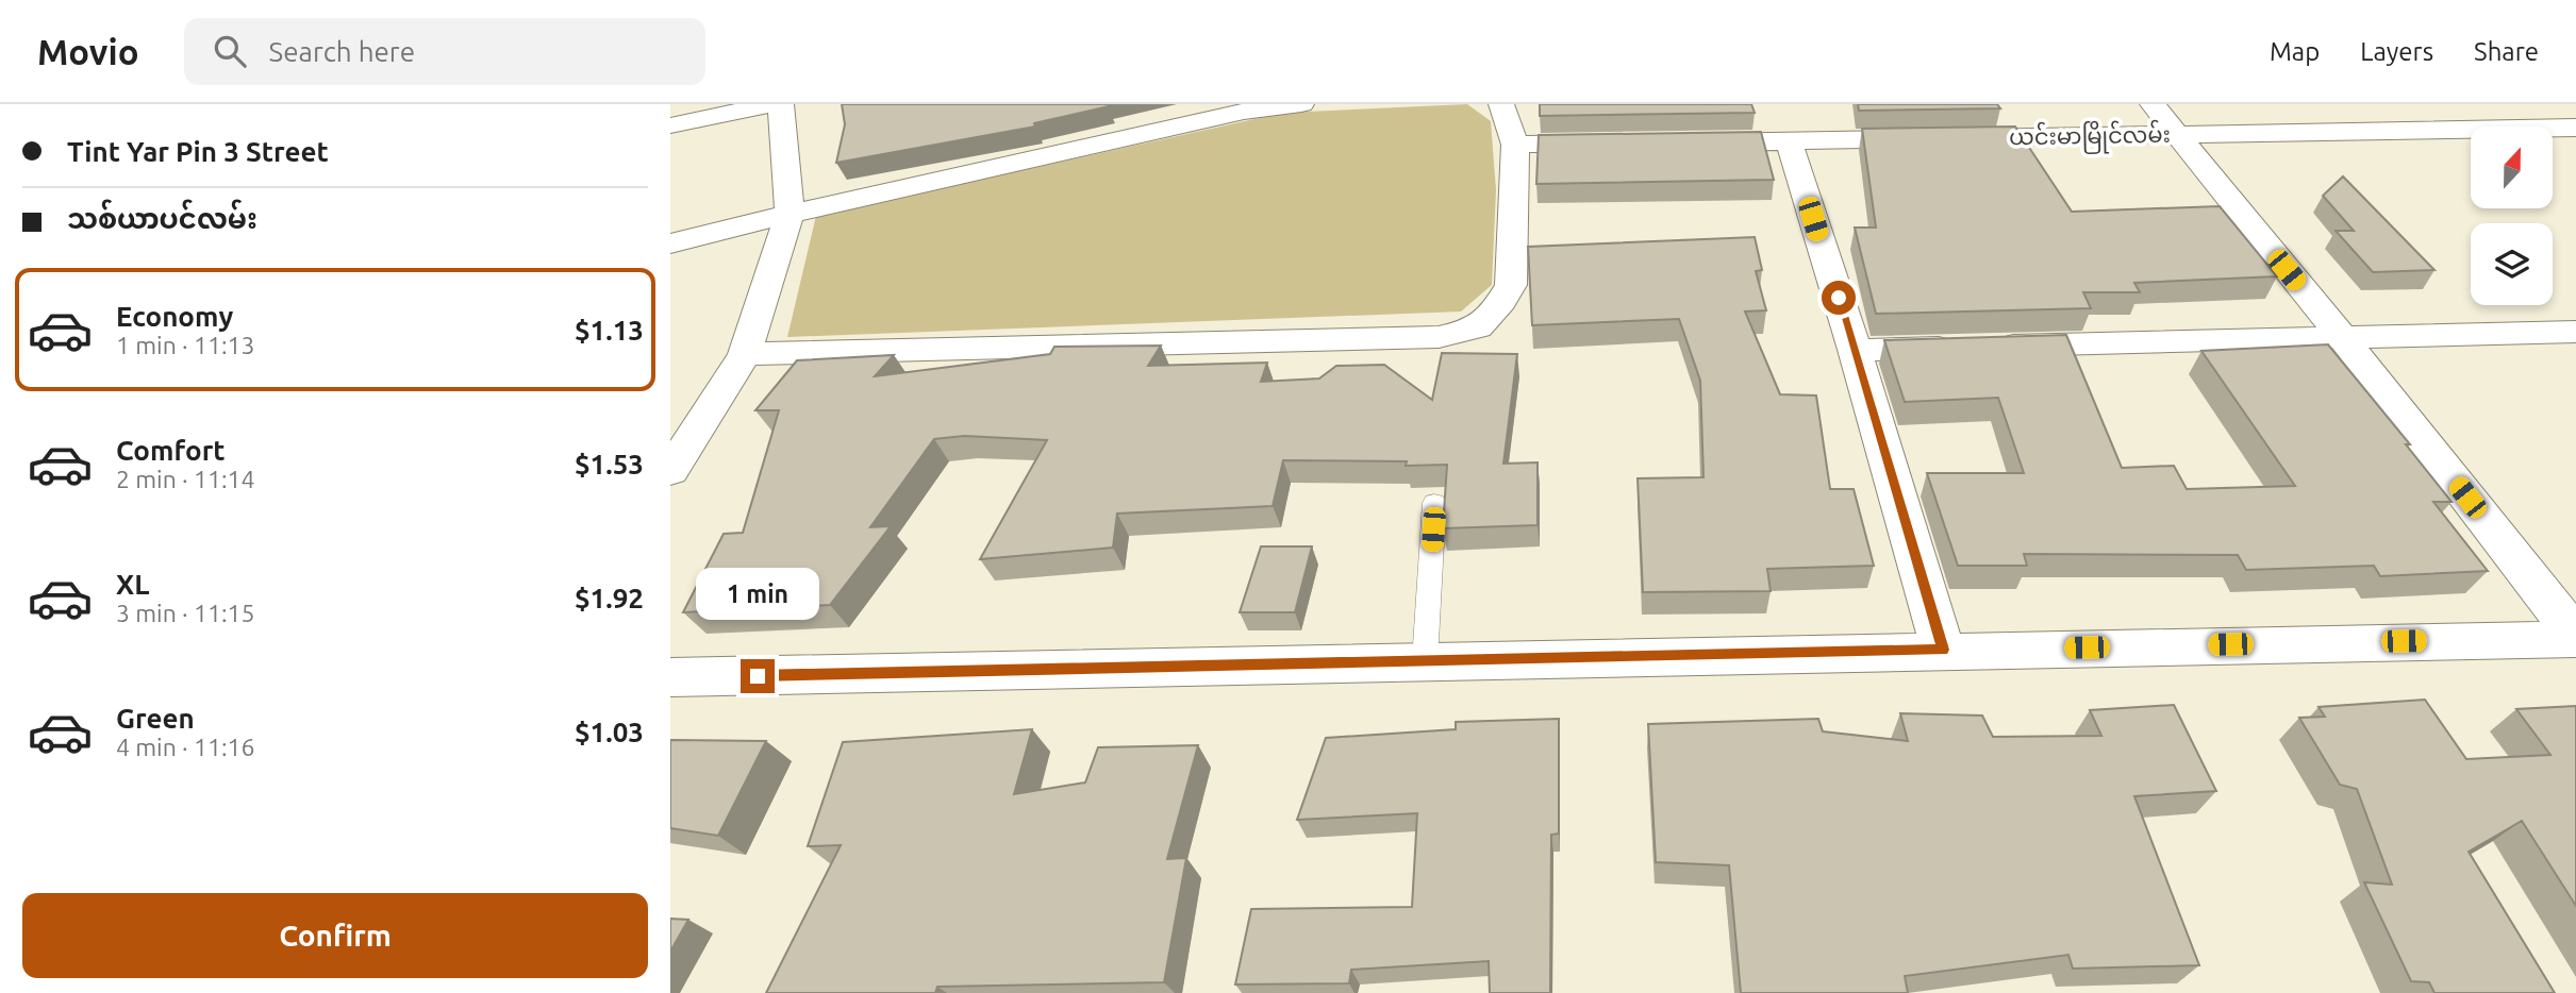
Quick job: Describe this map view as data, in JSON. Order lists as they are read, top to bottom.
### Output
{
  "streets": {
    "street": ["ယင်းမာမြိုင်လမ်း"]
  },
  "north": "top",
  "page": {
    "header": "Movio",
    "search": "Search here",
    "nav": ["Map", "Layers", "Share"],
    "banner": ["Tint Yar Pin 3 Street", "သစ်ယာပင်လမ်း"],
    "list": [
      {
        "name": "Economy",
        "note": "1 min · 11:13",
        "value": "$1.13"
      },
      {
        "name": "Comfort",
        "note": "2 min · 11:14",
        "value": "$1.53"
      },
      {
        "name": "XL",
        "note": "3 min · 11:15",
        "value": "$1.92"
      },
      {
        "name": "Green",
        "note": "4 min · 11:16",
        "value": "$1.03"
      }
    ],
    "bubble": "1 min",
    "buttons": "Confirm"
  }
}
